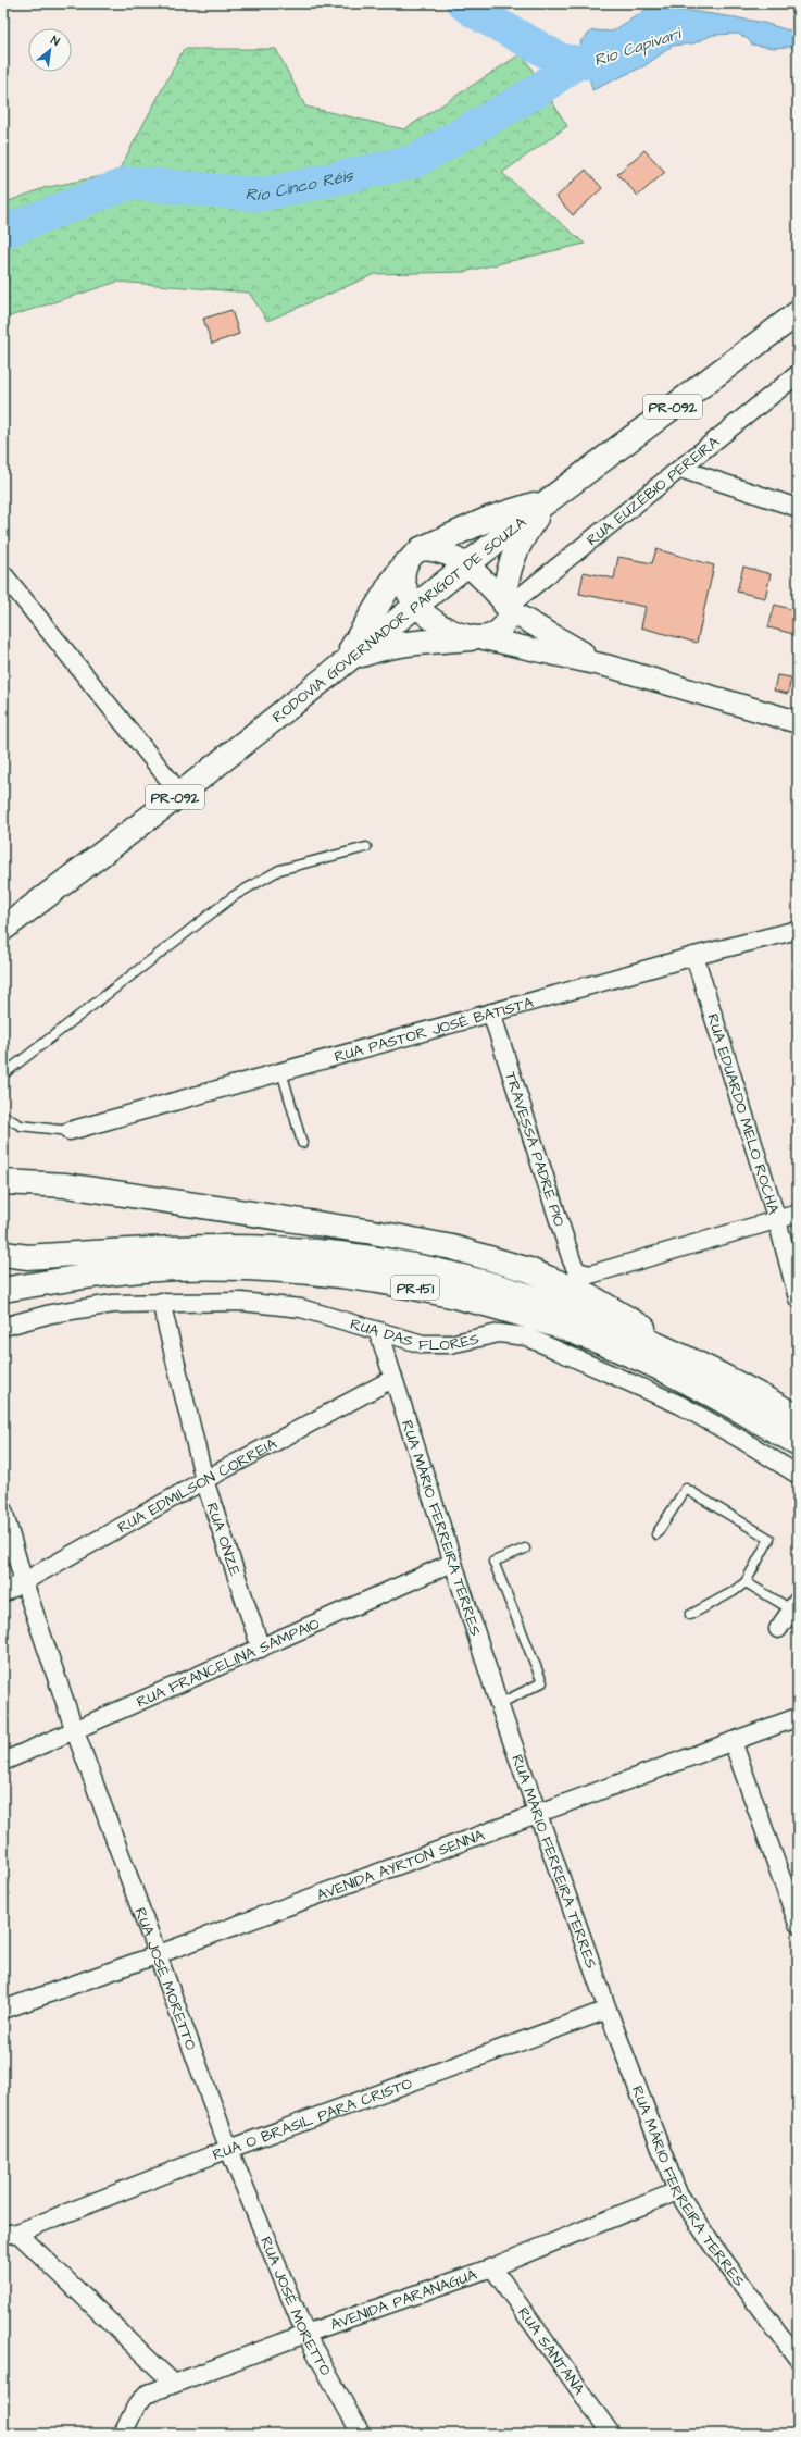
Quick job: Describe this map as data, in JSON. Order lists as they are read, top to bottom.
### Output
{
  "streets": {
    "main road": ["PR-092", "RODOVIA GOVERNADOR PARIGOT DE SOUZA", "PR-151"],
    "street": [
      "RUA EUZÉBIO PEREIRA",
      "RUA PASTOR JOSÉ BATISTA",
      "RUA EDUARDO MELO ROCHA",
      "TRAVESSA PADRE PIO",
      "RUA DAS FLORES",
      "RUA EDMILSON CORREIA",
      "RUA MÁRIO FERREIRA TERRES",
      "RUA ONZE",
      "RUA FRANCELINA SAMPAIO",
      "AVENIDA AYRTON SENNA",
      "RUA JOSÉ MORETTO",
      "RUA O BRASIL PARA CRISTO",
      "AVENIDA PARANAGUÁ",
      "RUA SANTANA"
    ]
  },
  "crossings": [
    ["RUA PASTOR JOSÉ BATISTA", "RUA EDUARDO MELO ROCHA"],
    ["RUA PASTOR JOSÉ BATISTA", "TRAVESSA PADRE PIO"],
    ["RUA EDUARDO MELO ROCHA", "TRAVESSA PADRE PIO"],
    ["RUA DAS FLORES", "RUA MÁRIO FERREIRA TERRES"],
    ["RUA DAS FLORES", "RUA ONZE"],
    ["RUA EDMILSON CORREIA", "RUA MÁRIO FERREIRA TERRES"],
    ["RUA EDMILSON CORREIA", "RUA ONZE"],
    ["RUA EDMILSON CORREIA", "RUA JOSÉ MORETTO"],
    ["RUA MÁRIO FERREIRA TERRES", "RUA FRANCELINA SAMPAIO"],
    ["RUA MÁRIO FERREIRA TERRES", "AVENIDA AYRTON SENNA"],
    ["RUA MÁRIO FERREIRA TERRES", "RUA O BRASIL PARA CRISTO"],
    ["RUA MÁRIO FERREIRA TERRES", "AVENIDA PARANAGUÁ"],
    ["RUA ONZE", "RUA FRANCELINA SAMPAIO"],
    ["RUA FRANCELINA SAMPAIO", "RUA JOSÉ MORETTO"],
    ["AVENIDA AYRTON SENNA", "RUA JOSÉ MORETTO"],
    ["RUA JOSÉ MORETTO", "RUA O BRASIL PARA CRISTO"],
    ["RUA JOSÉ MORETTO", "AVENIDA PARANAGUÁ"],
    ["AVENIDA PARANAGUÁ", "RUA SANTANA"]
  ],
  "water": ["Rio Capivari", "Rio Cinco Réis"],
  "north": "top right"
}
